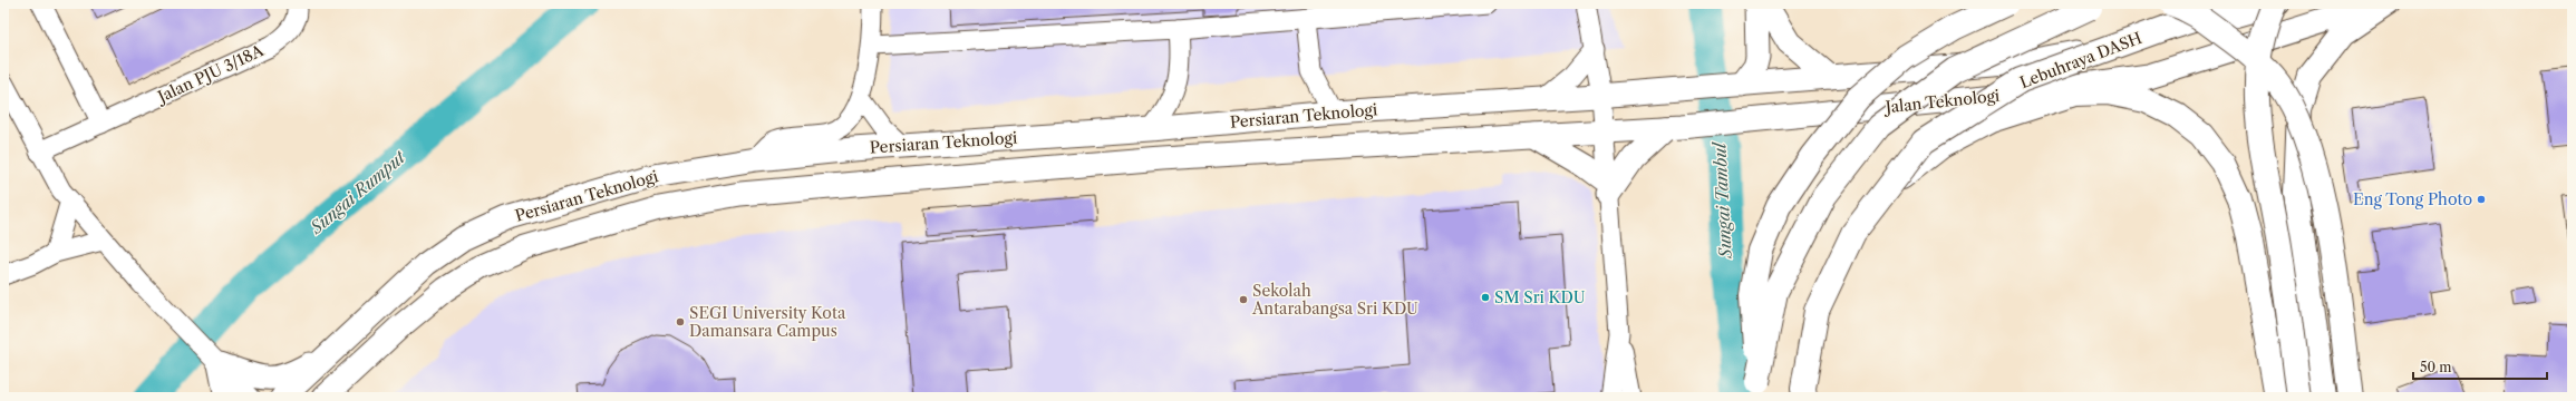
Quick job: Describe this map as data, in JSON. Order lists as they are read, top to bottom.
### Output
{
  "streets": {
    "highway": ["Lebuhraya DASH"],
    "street": ["Jalan PJU 3/18A", "Jalan Teknologi", "Persiaran Teknologi"]
  },
  "crossings": [
    ["Jalan Teknologi", "Persiaran Teknologi"]
  ],
  "water": ["Sungai Rumput", "Sungai Tambul"],
  "places": [
    "Eng Tong Photo",
    "SM Sri KDU",
    "Sekolah Antarabangsa Sri KDU",
    "SEGI University Kota Damansara Campus"
  ],
  "scale_bar": "50 m"
}
